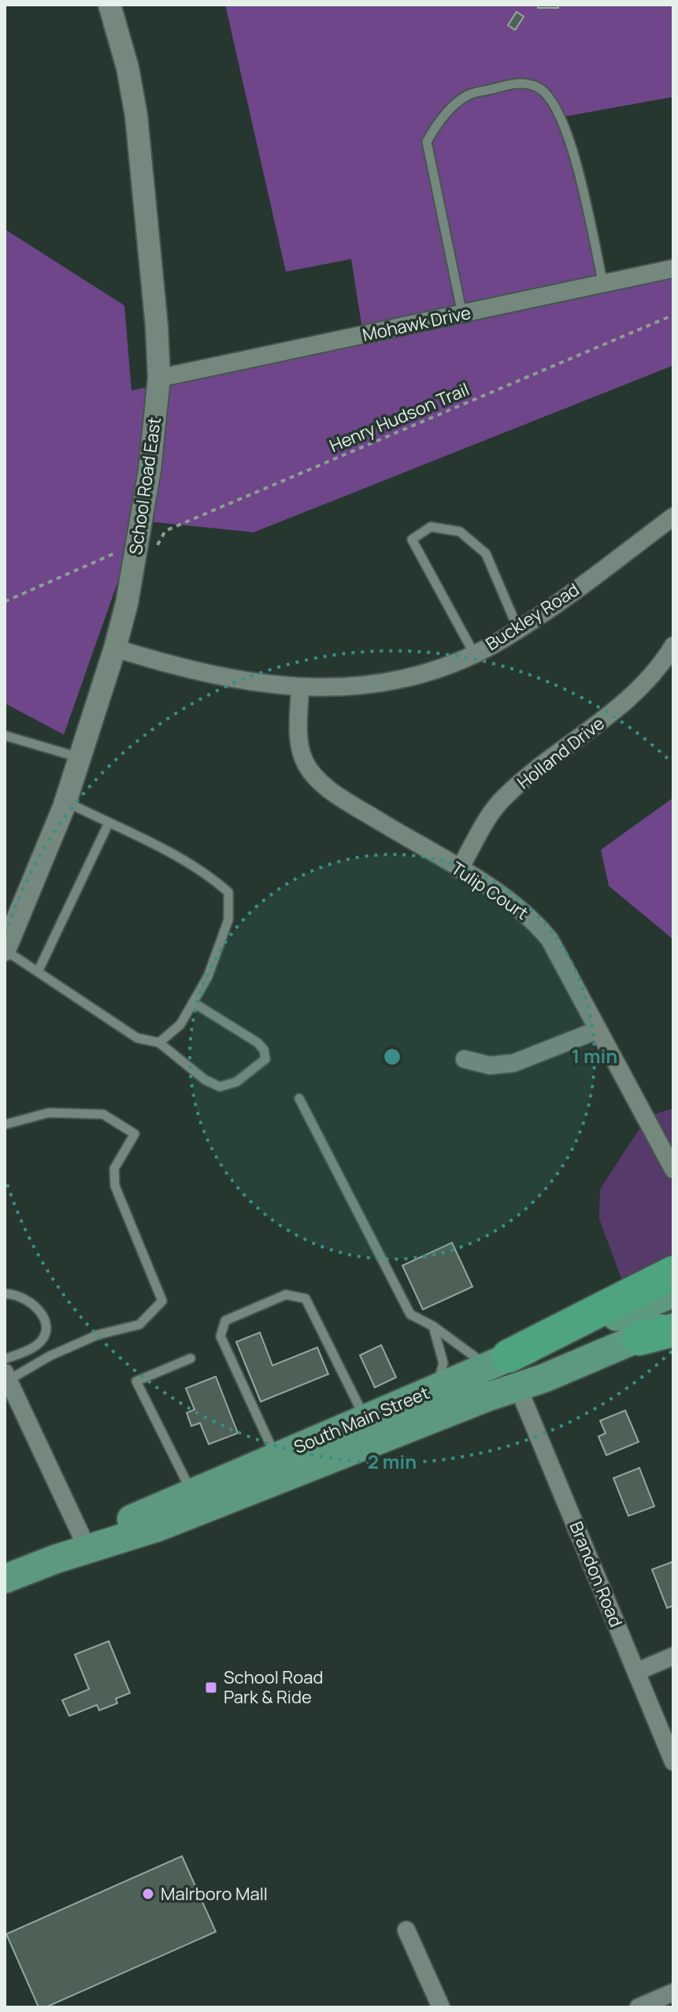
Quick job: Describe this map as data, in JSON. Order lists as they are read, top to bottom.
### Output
{
  "streets": {
    "main road": ["South Main Street"],
    "street": [
      "Mohawk Drive",
      "School Road East",
      "Buckley Road",
      "Holland Drive",
      "Tulip Court",
      "Brandon Road"
    ],
    "path": ["Henry Hudson Trail"]
  },
  "crossings": [
    ["Mohawk Drive", "School Road East"],
    ["School Road East", "Buckley Road"],
    ["Buckley Road", "Tulip Court"],
    ["Holland Drive", "Tulip Court"],
    ["South Main Street", "Brandon Road"]
  ],
  "places": {
    "transit": ["School Road Park & Ride"],
    "other": ["Malrboro Mall"]
  },
  "rings": ["1 min", "2 min"]
}
